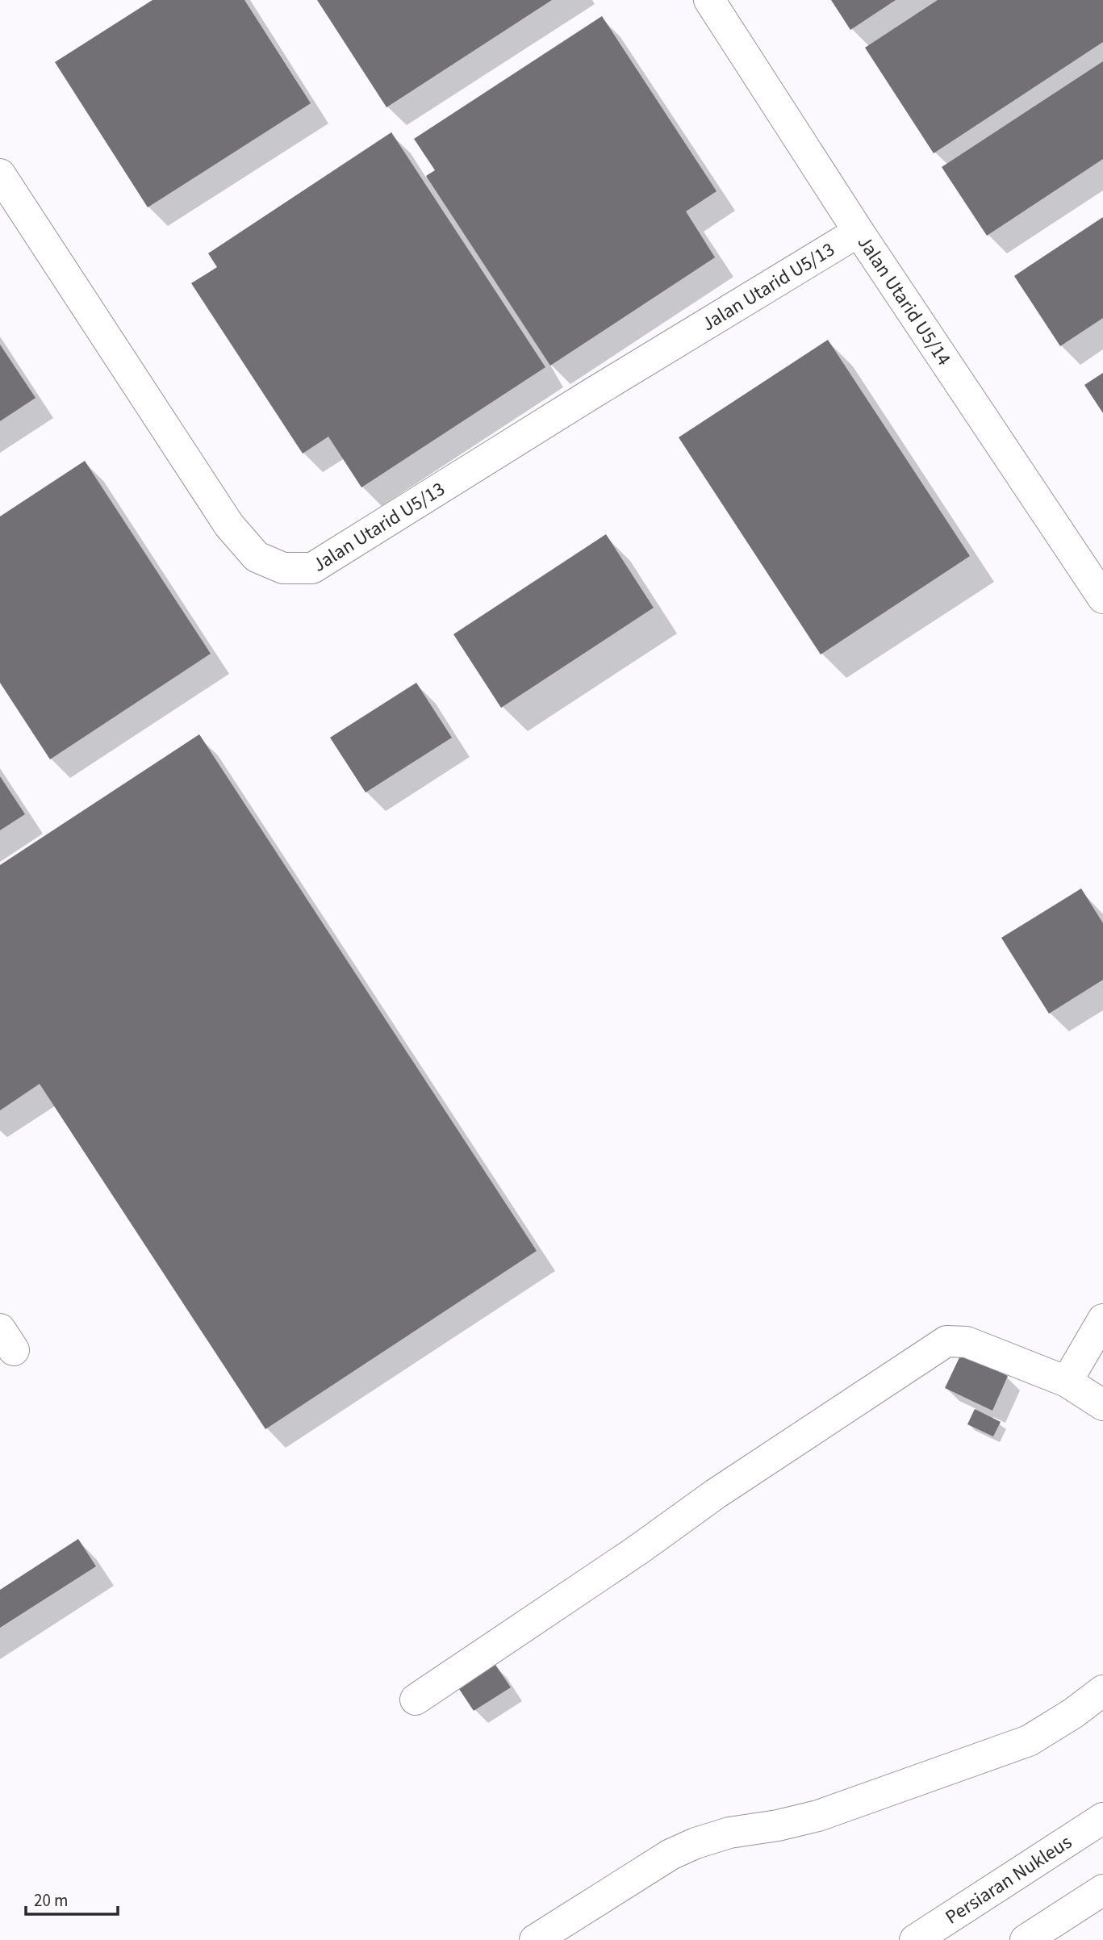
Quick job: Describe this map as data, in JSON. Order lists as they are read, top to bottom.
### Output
{
  "streets": {
    "street": ["Jalan Utarid U5/13", "Jalan Utarid U5/14", "Persiaran Nukleus"]
  },
  "crossings": [
    ["Jalan Utarid U5/13", "Jalan Utarid U5/14"]
  ],
  "scale_bar": "20 m"
}
